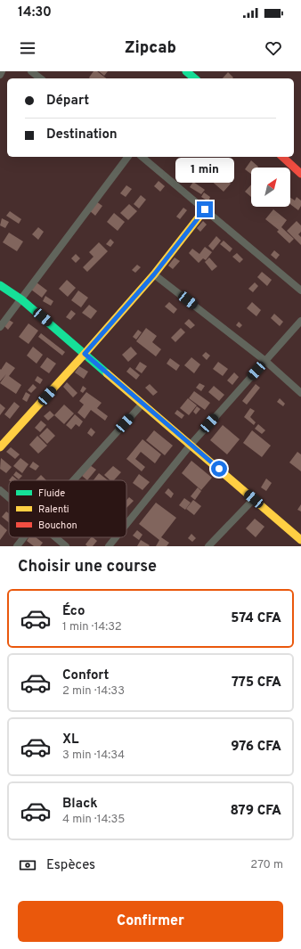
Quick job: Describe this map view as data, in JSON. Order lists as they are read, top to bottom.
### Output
{
  "legend": ["Fluide", "Ralenti", "Bouchon"],
  "north": "top right",
  "page": {
    "status": "14:30",
    "header": "Zipcab",
    "banner": ["Départ", "Destination"],
    "bubble": "1 min",
    "heading": "Choisir une course",
    "list": [
      {
        "name": "Éco",
        "note": "1 min · 14:32",
        "value": "574 CFA"
      },
      {
        "name": "Confort",
        "note": "2 min · 14:33",
        "value": "775 CFA"
      },
      {
        "name": "XL",
        "note": "3 min · 14:34",
        "value": "976 CFA"
      },
      {
        "name": "Black",
        "note": "4 min · 14:35",
        "value": "879 CFA"
      }
    ],
    "pay": ["Espèces", "270 m"],
    "buttons": "Confirmer"
  }
}
